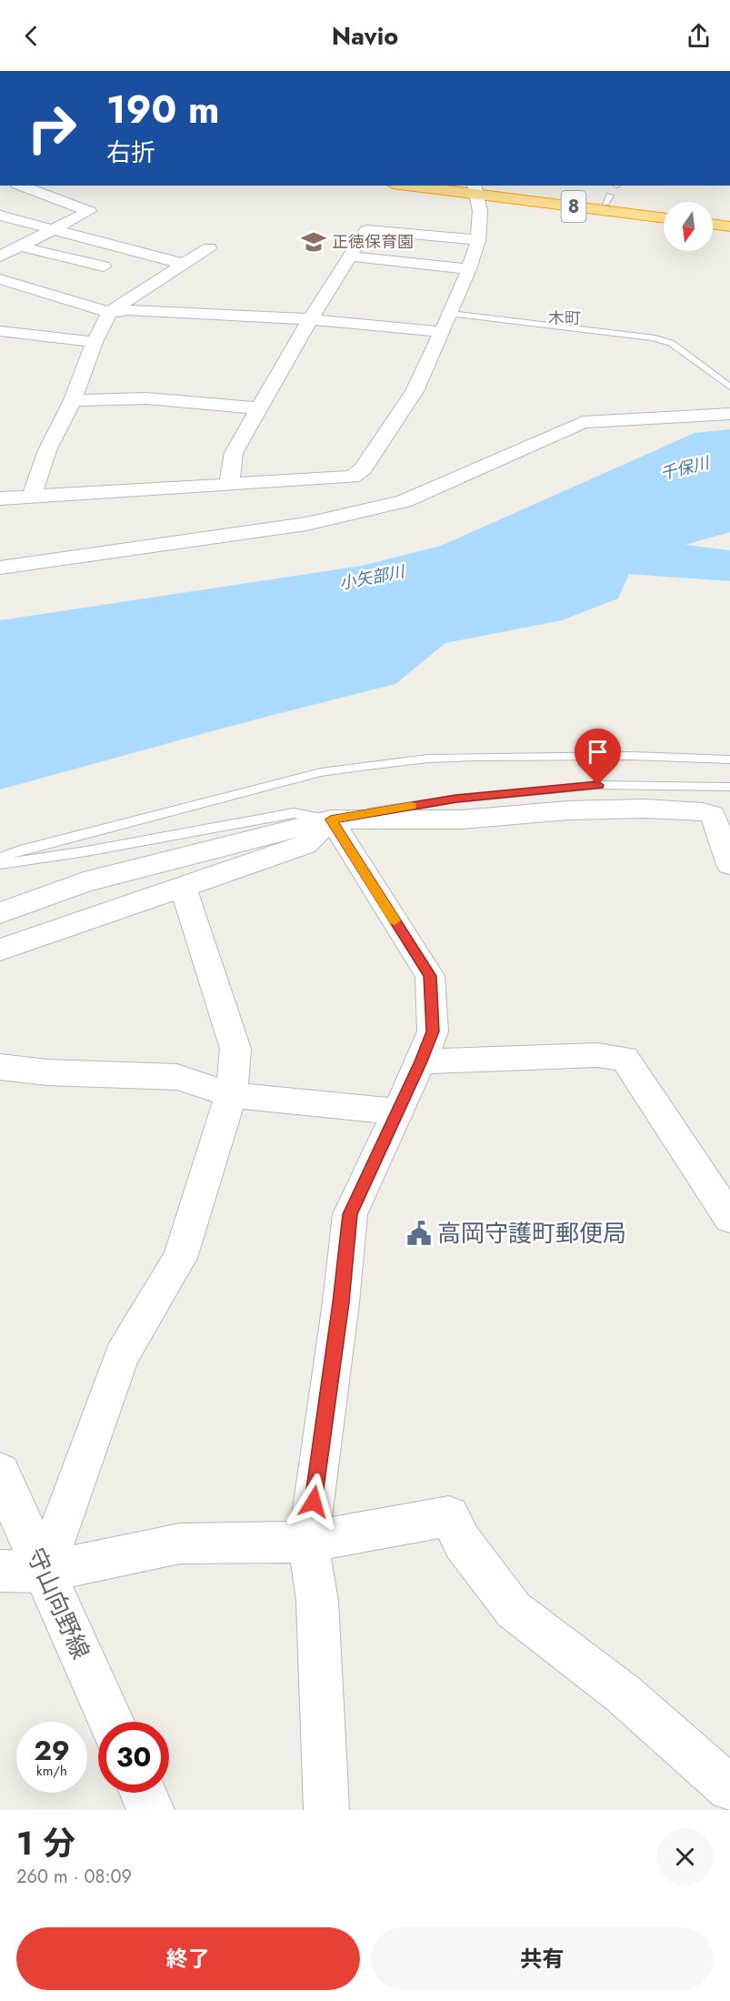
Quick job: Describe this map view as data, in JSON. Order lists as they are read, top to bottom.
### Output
{
  "streets": {
    "highway": ["8"],
    "main road": ["守山向野線"]
  },
  "districts": ["木町"],
  "water": ["千保川", "小矢部川"],
  "places": {
    "school or university": ["正徳保育園"],
    "public building": ["高岡守護町郵便局"]
  },
  "north": "bottom",
  "page": {
    "header": "Navio",
    "turn": ["190 m", "右折"],
    "speed": "29 km/h",
    "limit": "30",
    "heading": ["1 分", "260 m · 08:09"],
    "buttons": ["終了", "共有"]
  }
}
